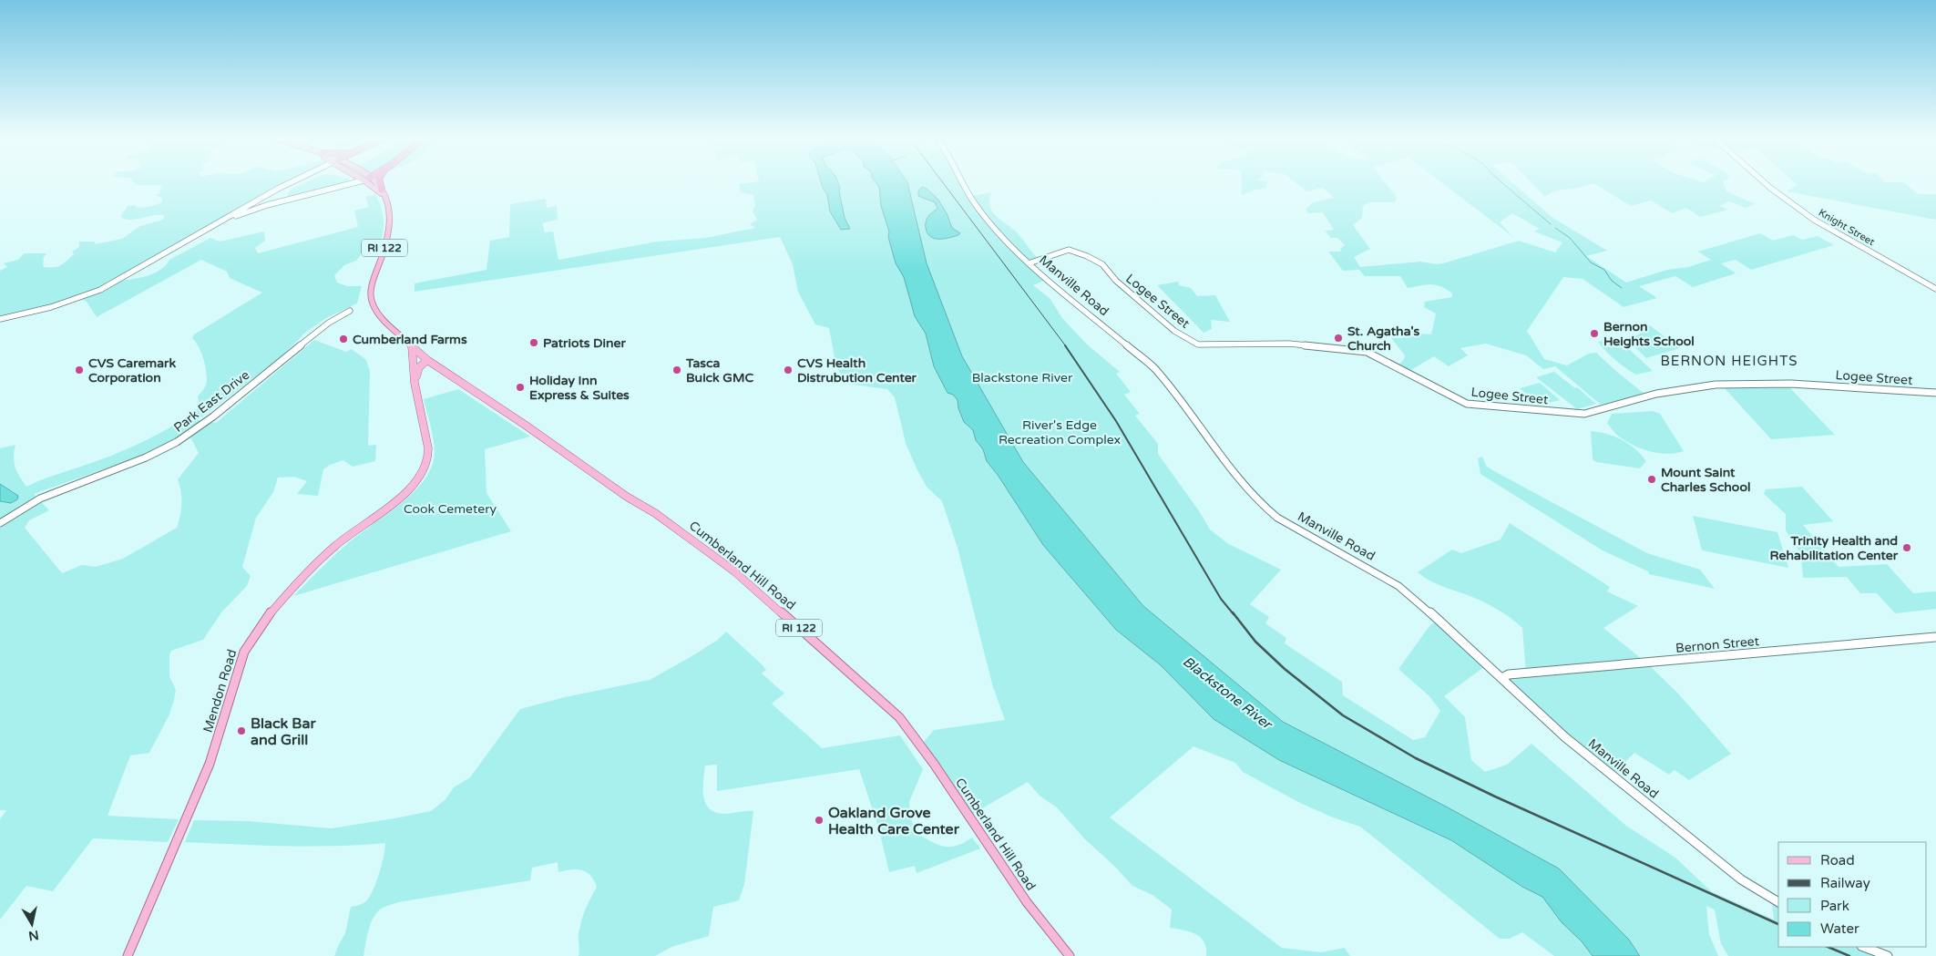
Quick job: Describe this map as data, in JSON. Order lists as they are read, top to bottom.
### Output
{
  "streets": {
    "main road": ["RI 122", "Cumberland Hill Road", "Mendon Road"],
    "street": [
      "Knight Street",
      "Manville Road",
      "Logee Street",
      "Park East Drive",
      "Bernon Street"
    ]
  },
  "crossings": [
    ["RI 122", "Cumberland Hill Road"],
    ["RI 122", "Mendon Road"],
    ["Manville Road", "Logee Street"],
    ["Manville Road", "Bernon Street"]
  ],
  "districts": ["BERNON HEIGHTS"],
  "water": ["Blackstone River"],
  "parks": ["Blackstone River", "River's Edge Recreation Complex", "Cook Cemetery"],
  "places": [
    "Bernon Heights School",
    "St. Agatha's Church",
    "Cumberland Farms",
    "Patriots Diner",
    "CVS Caremark Corporation",
    "Tasca Buick GMC",
    "CVS Health Distrubution Center",
    "Holiday Inn Express & Suites",
    "Mount Saint Charles School",
    "Trinity Health and Rehabilitation Center",
    "Black Bar and Grill",
    "Oakland Grove Health Care Center"
  ],
  "legend": [
    "Road",
    "Railway",
    "Park",
    "Water"
  ],
  "north": "bottom"
}
